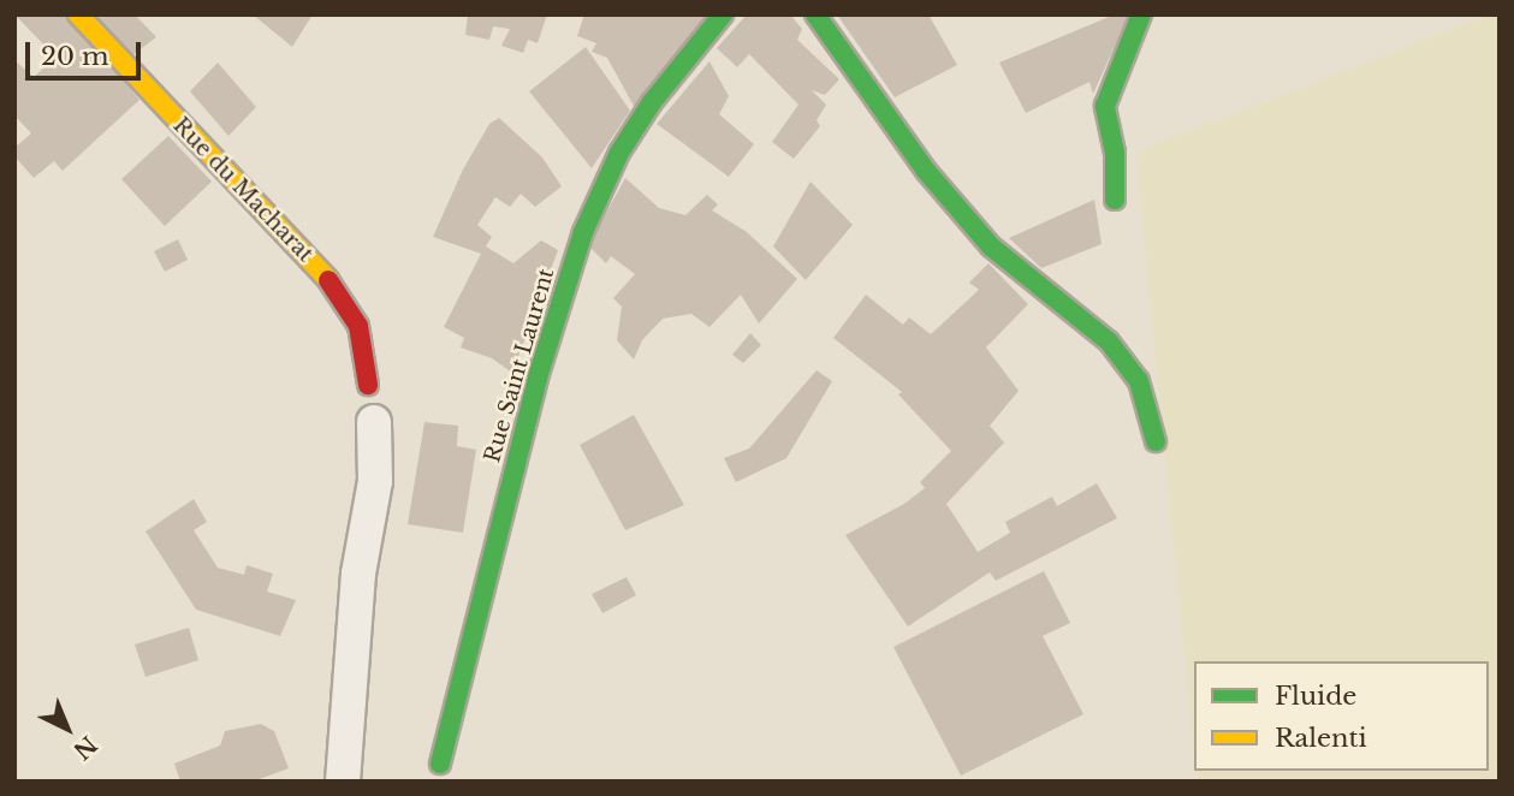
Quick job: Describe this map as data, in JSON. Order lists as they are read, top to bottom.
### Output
{
  "streets": {
    "street": ["Rue du Macharat", "Rue Saint Laurent"]
  },
  "legend": ["Fluide", "Ralenti"],
  "scale_bar": "20 m",
  "north": "bottom right"
}
